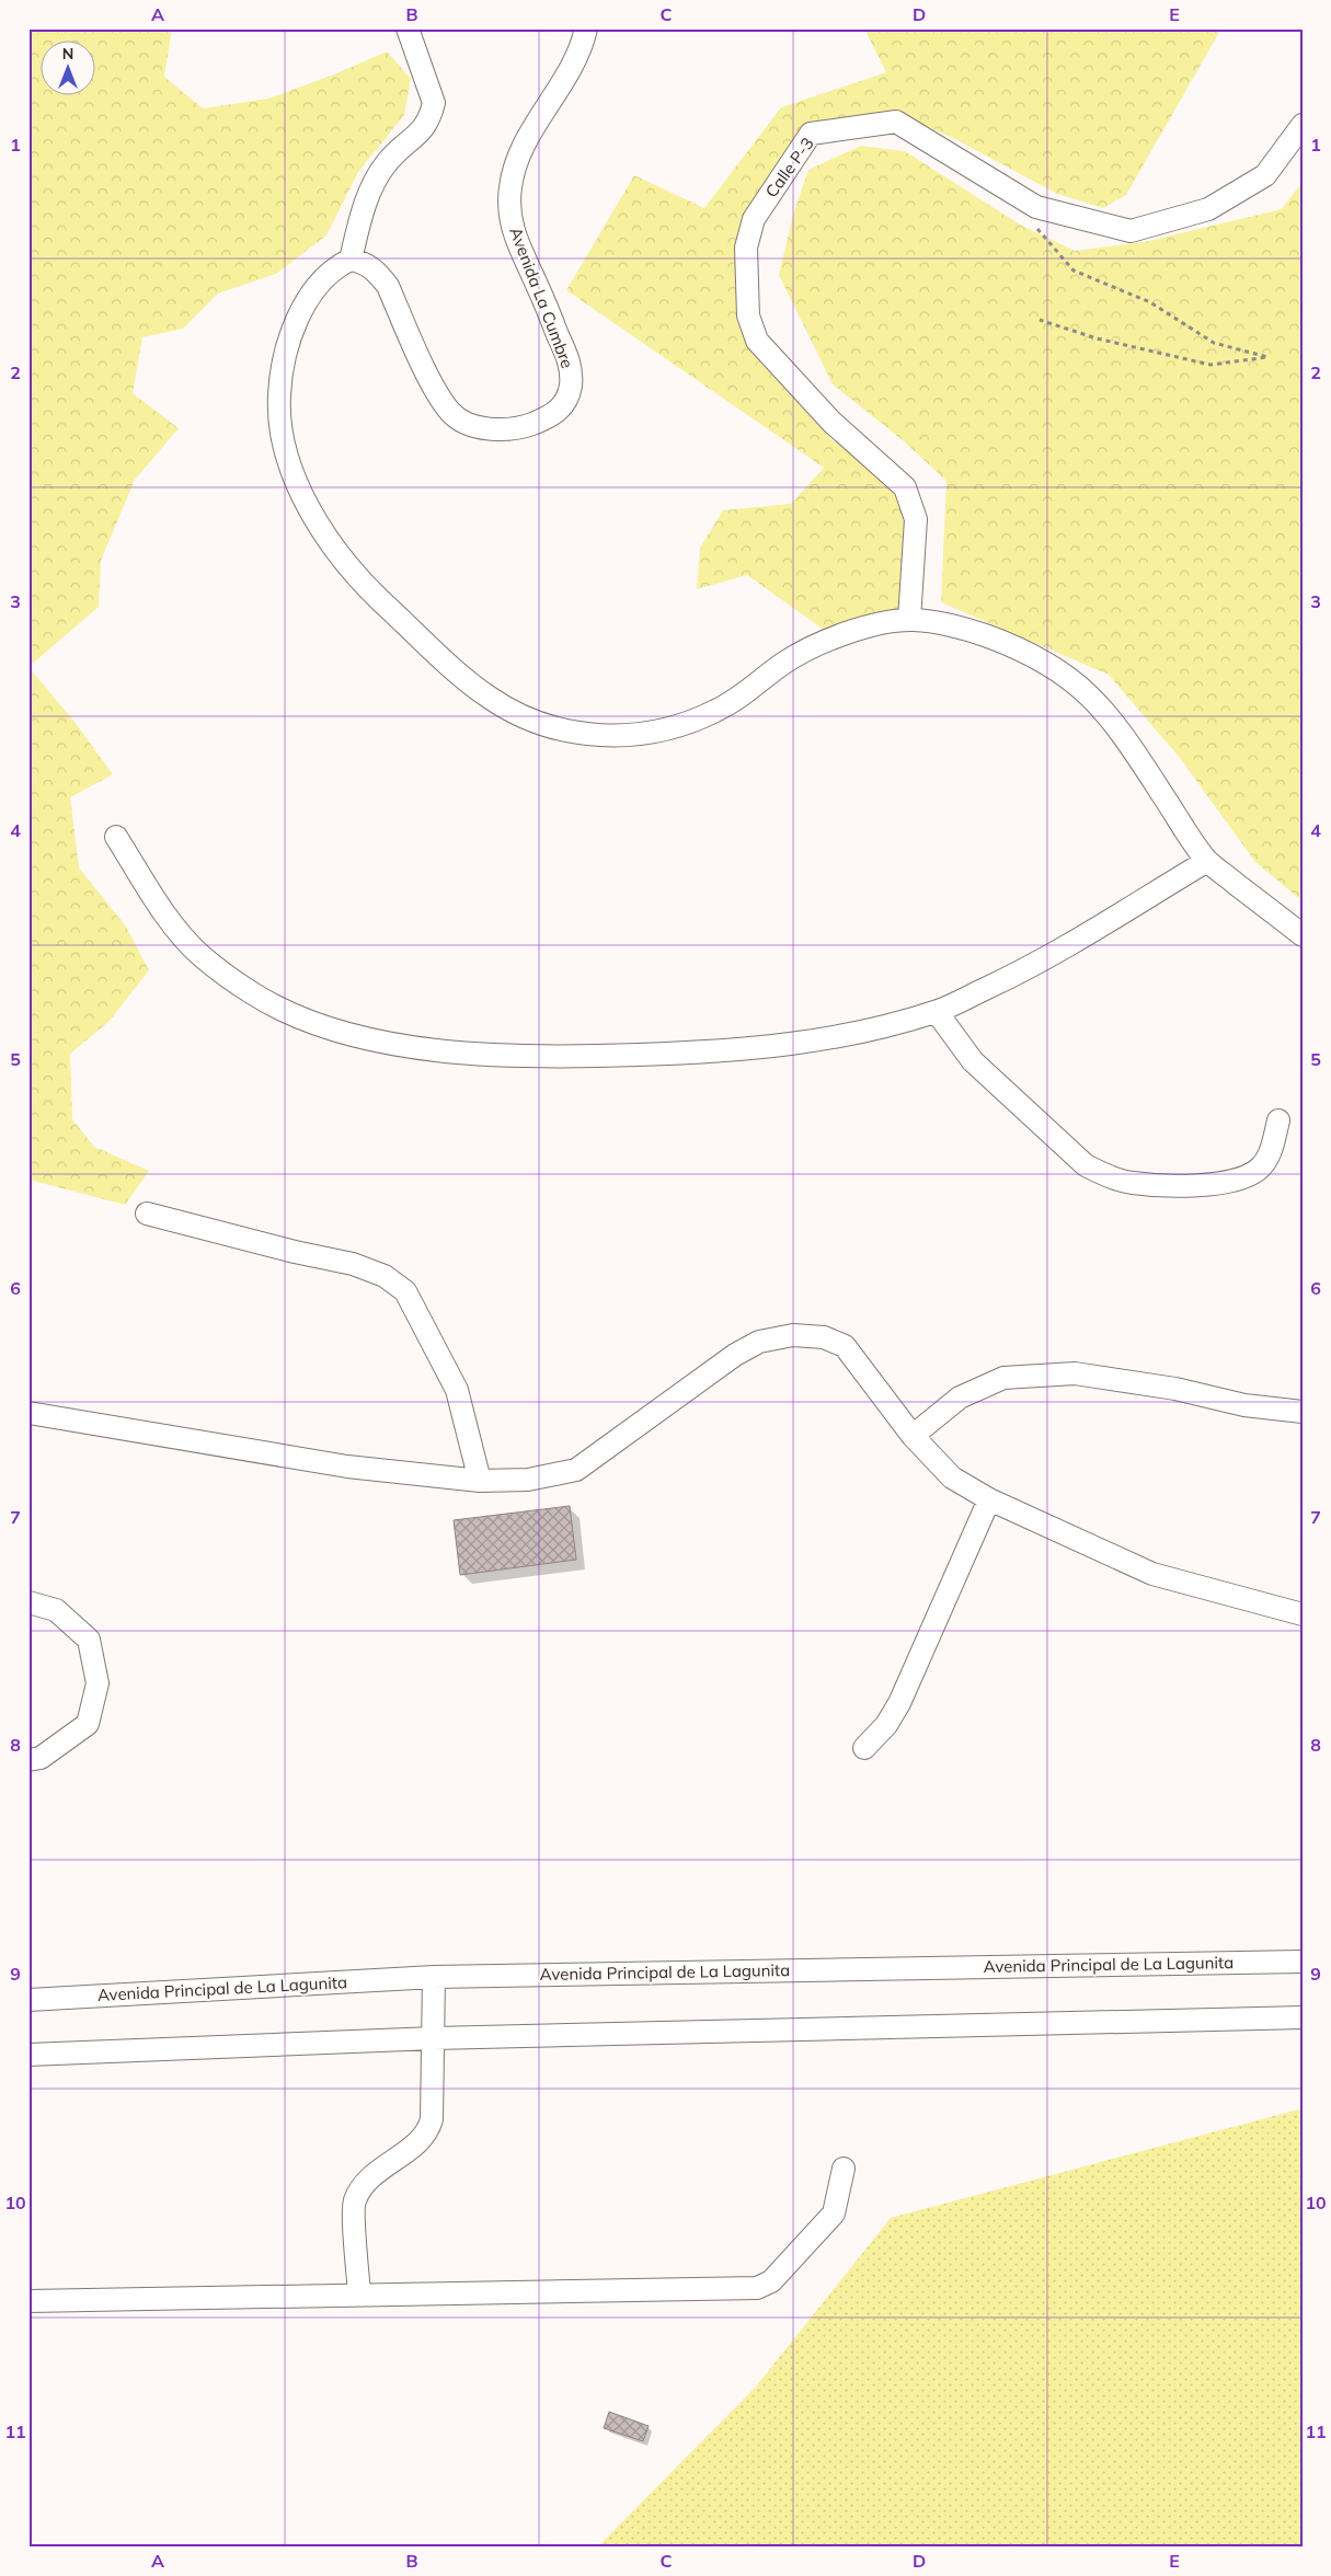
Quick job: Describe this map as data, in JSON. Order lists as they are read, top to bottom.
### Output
{
  "streets": {
    "street": ["Calle P-3", "Avenida La Cumbre", "Avenida Principal de La Lagunita"]
  },
  "north": "top",
  "grid": {
    "columns": [
      "A",
      "B",
      "C",
      "D",
      "E"
    ],
    "rows": [
      "1",
      "2",
      "3",
      "4",
      "5",
      "6",
      "7",
      "8",
      "9",
      "10",
      "11"
    ]
  }
}
